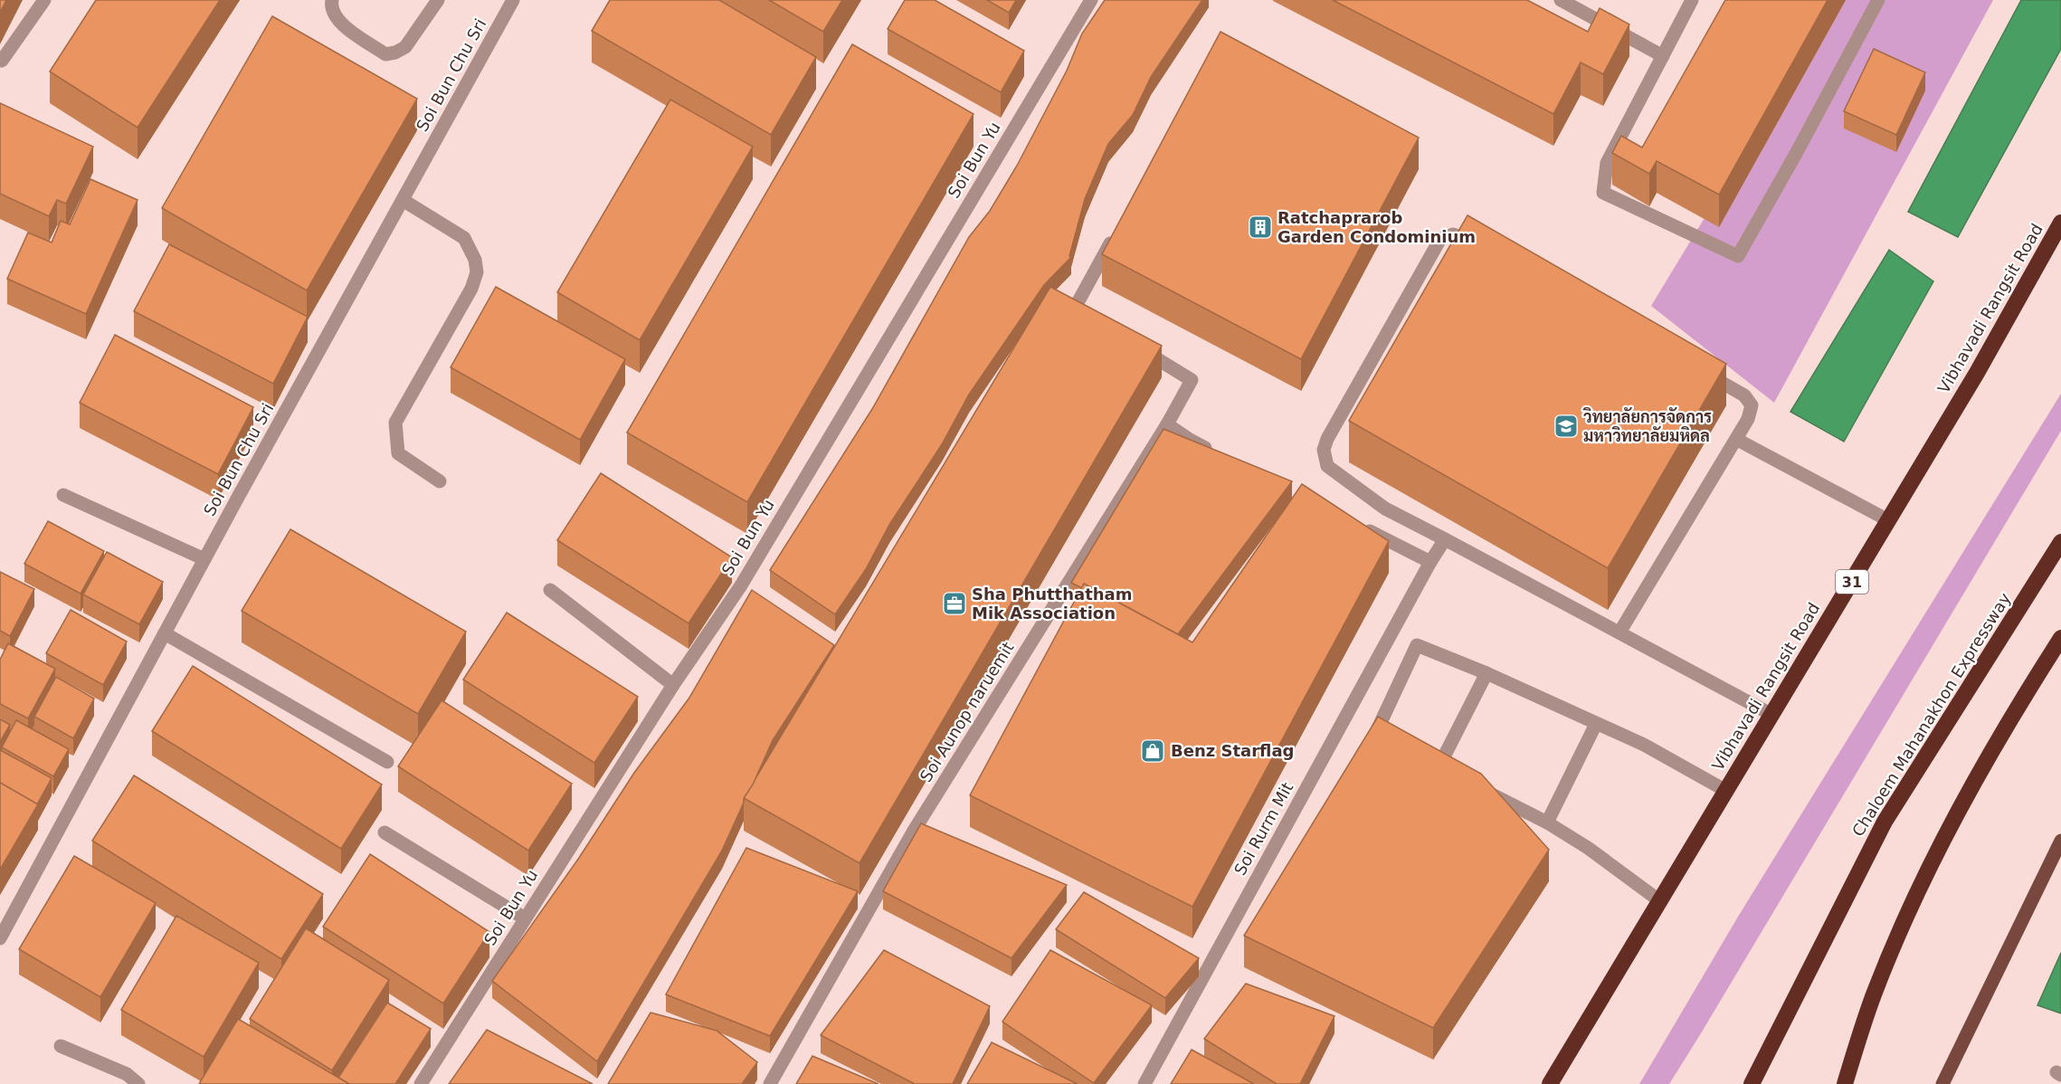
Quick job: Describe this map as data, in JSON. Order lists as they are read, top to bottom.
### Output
{
  "streets": {
    "highway": ["Vibhavadi Rangsit Road", "31", "Chaloem Mahanakhon Expressway"],
    "street": [
      "Soi Bun Chu Sri",
      "Soi Bun Yu",
      "Soi Aunop naruemit",
      "Soi Rurm Mit"
    ]
  },
  "places": {
    "building": ["Ratchaprarob Garden Condominium"],
    "school or university": ["วิทยาลัยการจัดการ มหาวิทยาลัยมหิดล"],
    "office": ["Sha Phutthatham Mik Association"],
    "shop": ["Benz Starflag"]
  }
}
